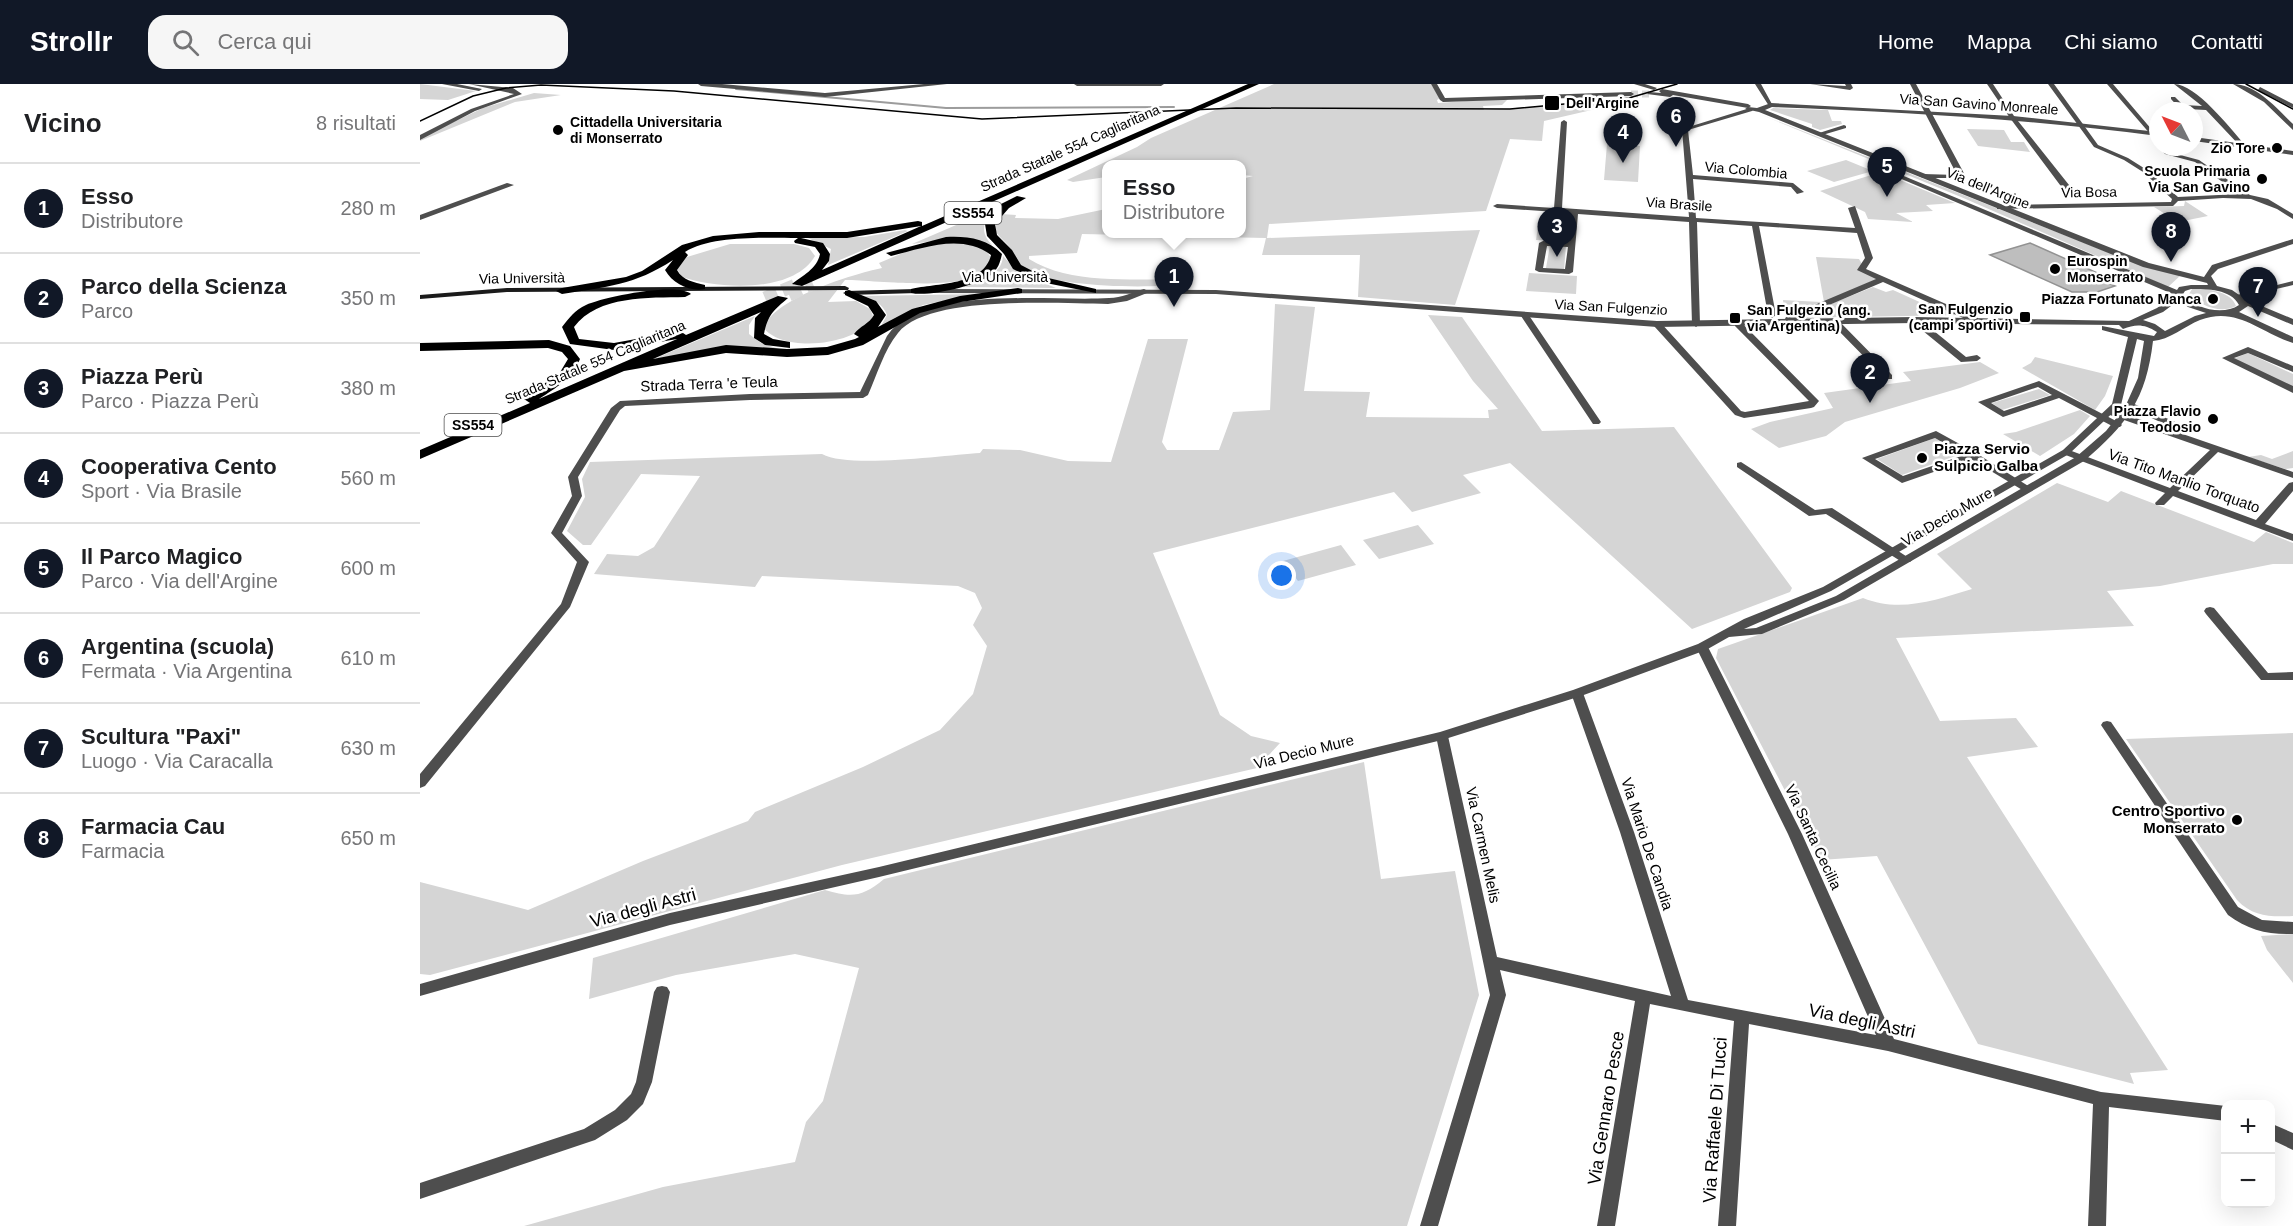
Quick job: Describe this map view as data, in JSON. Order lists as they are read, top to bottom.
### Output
{
  "streets": {
    "highway": ["Strada Statale 554 Cagliaritana", "SS554"],
    "main road": ["Via Università"],
    "street": [
      "Via San Gavino Monreale",
      "Via Colombia",
      "Via dell'Argine",
      "Via Bosa",
      "Via Brasile",
      "Via San Fulgenzio",
      "Strada Terra 'e Teula",
      "Via Tito Manlio Torquato",
      "Via Decio Mure",
      "Via Santa Cecilia",
      "Via Mario De Candia",
      "Via Carmen Melis",
      "Via degli Astri",
      "Via Gennaro Pesce",
      "Via Raffaele Di Tucci"
    ]
  },
  "crossings": [
    ["Via San Gavino Monreale", "Via Colombia"],
    ["Via San Gavino Monreale", "Via dell'Argine"],
    ["Strada Statale 554 Cagliaritana", "Via Università"],
    ["Via dell'Argine", "Via Bosa"],
    ["Via dell'Argine", "Via San Fulgenzio"],
    ["Via Università", "Via San Fulgenzio"],
    ["Via Università", "Strada Terra 'e Teula"],
    ["Via San Fulgenzio", "Via Decio Mure"],
    ["Via Tito Manlio Torquato", "Via Decio Mure"],
    ["Via Decio Mure", "Via Santa Cecilia"],
    ["Via Decio Mure", "Via Mario De Candia"],
    ["Via Decio Mure", "Via Carmen Melis"],
    ["Via Decio Mure", "Via degli Astri"],
    ["Via Santa Cecilia", "Via degli Astri"],
    ["Via Mario De Candia", "Via degli Astri"],
    ["Via Carmen Melis", "Via degli Astri"],
    ["Via degli Astri", "Via Gennaro Pesce"],
    ["Via degli Astri", "Via Raffaele Di Tucci"]
  ],
  "places": {
    "transit": ["Dell'Argine", "San Fulgenzio (campi sportivi)", "San Fulgezio (ang. via Argentina)"],
    "other": [
      "Cittadella Universitaria di Monserrato",
      "Zio Tore",
      "Scuola Primaria Via San Gavino",
      "Eurospin Monserrato",
      "Piazza Fortunato Manca",
      "Piazza Flavio Teodosio",
      "Piazza Servio Sulpicio Galba",
      "Centro Sportivo Monserrato"
    ]
  },
  "north": "top left",
  "page": {
    "header": "Strollr",
    "search": "Cerca qui",
    "nav": [
      "Home",
      "Mappa",
      "Chi siamo",
      "Contatti"
    ],
    "heading": ["Vicino", "8 risultati"],
    "pins": [
      "6",
      "4",
      "5",
      "3",
      "8",
      "1",
      "7",
      "2"
    ],
    "popup": ["Esso", "Distributore"],
    "list": [
      {
        "mark": "1",
        "name": "Esso",
        "note": "Distributore",
        "value": "280 m"
      },
      {
        "mark": "2",
        "name": "Parco della Scienza",
        "note": "Parco",
        "value": "350 m"
      },
      {
        "mark": "3",
        "name": "Piazza Perù",
        "note": "Parco · Piazza Perù",
        "value": "380 m"
      },
      {
        "mark": "4",
        "name": "Cooperativa Cento",
        "note": "Sport · Via Brasile",
        "value": "560 m"
      },
      {
        "mark": "5",
        "name": "Il Parco Magico",
        "note": "Parco · Via dell'Argine",
        "value": "600 m"
      },
      {
        "mark": "6",
        "name": "Argentina (scuola)",
        "note": "Fermata · Via Argentina",
        "value": "610 m"
      },
      {
        "mark": "7",
        "name": "Scultura \"Paxi\"",
        "note": "Luogo · Via Caracalla",
        "value": "630 m"
      },
      {
        "mark": "8",
        "name": "Farmacia Cau",
        "note": "Farmacia",
        "value": "650 m"
      }
    ],
    "map_buttons": ["+", "−"]
  }
}
